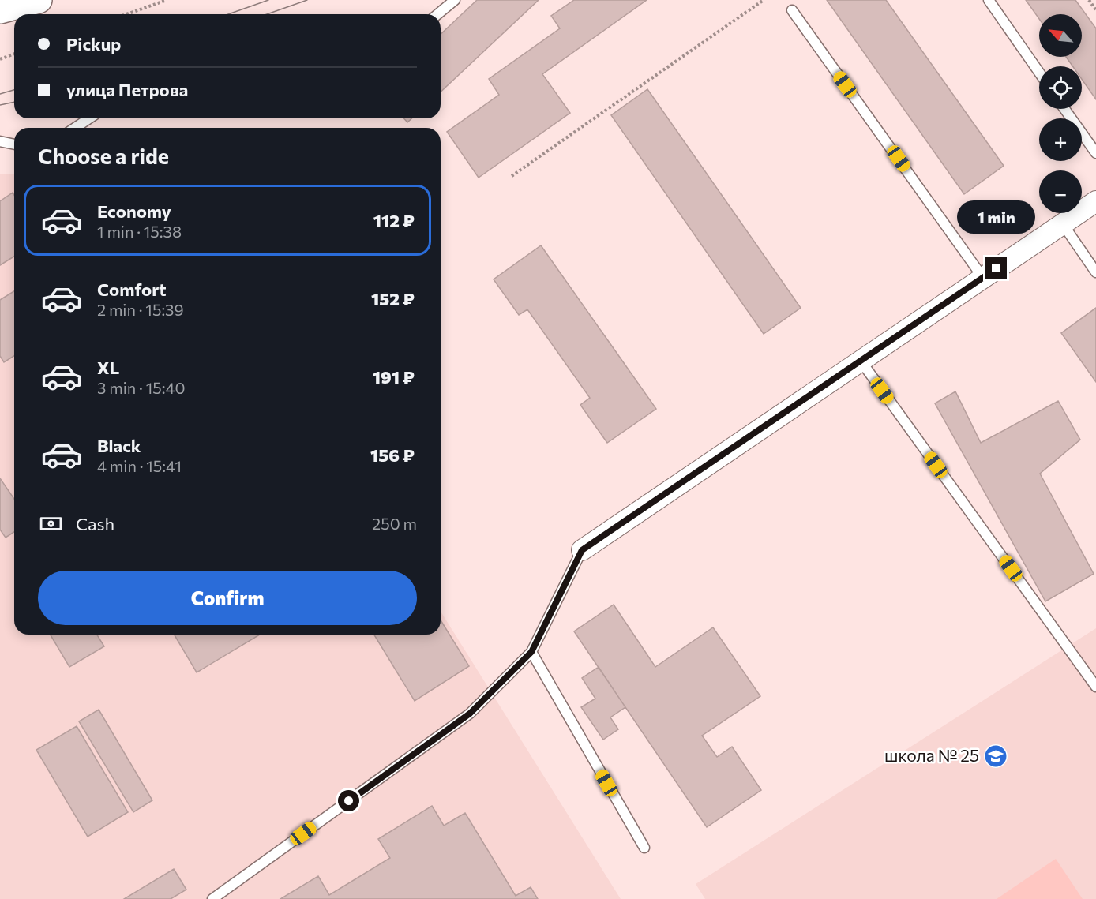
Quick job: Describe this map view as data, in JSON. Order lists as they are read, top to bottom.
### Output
{
  "places": {
    "school or university": ["школа № 25"]
  },
  "north": "top left",
  "page": {
    "map_buttons": ["+", "−"],
    "banner": ["Pickup", "улица Петрова"],
    "heading": "Choose a ride",
    "list": [
      {
        "name": "Economy",
        "note": "1 min · 15:38",
        "value": "112 ₽"
      },
      {
        "name": "Comfort",
        "note": "2 min · 15:39",
        "value": "152 ₽"
      },
      {
        "name": "XL",
        "note": "3 min · 15:40",
        "value": "191 ₽"
      },
      {
        "name": "Black",
        "note": "4 min · 15:41",
        "value": "156 ₽"
      }
    ],
    "bubble": "1 min",
    "pay": ["Cash", "250 m"],
    "buttons": "Confirm"
  }
}
